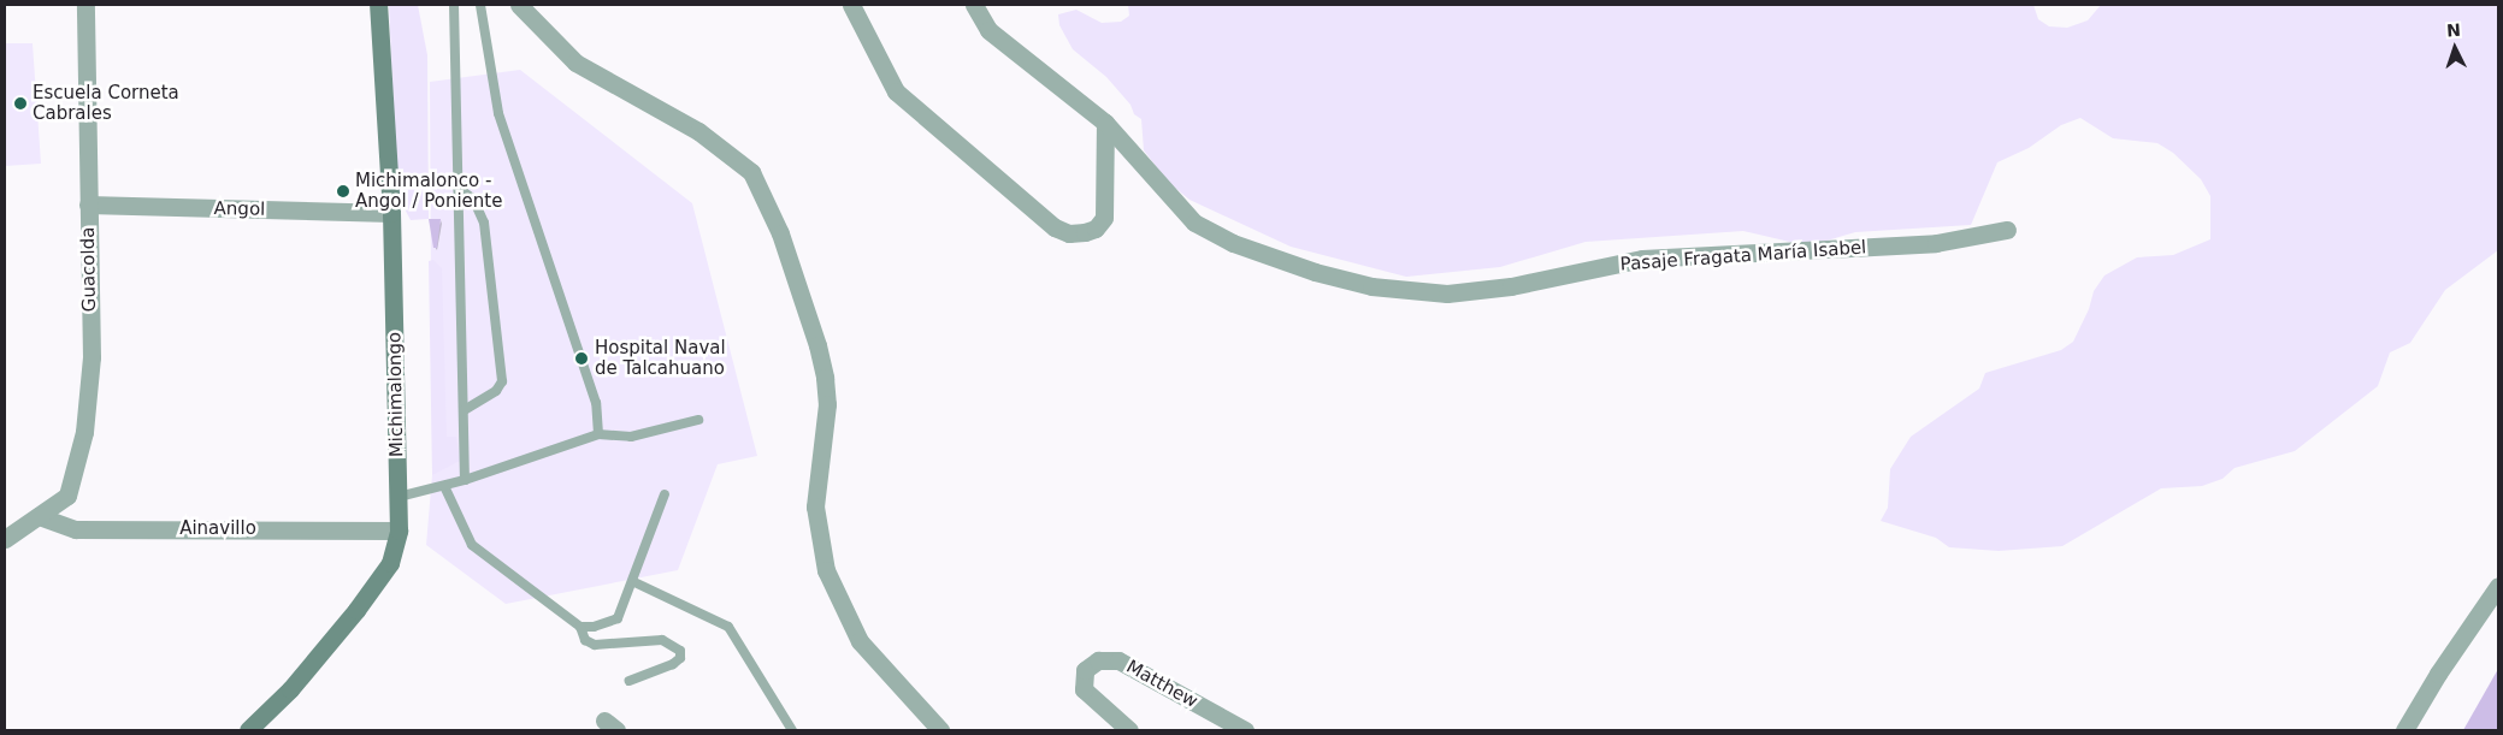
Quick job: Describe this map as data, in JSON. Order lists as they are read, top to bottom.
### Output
{
  "streets": {
    "main road": ["Michimalongo"],
    "street": [
      "Angol",
      "Pasaje Fragata María Isabel",
      "Guacolda",
      "Ainavillo",
      "Matthew"
    ]
  },
  "crossings": [
    ["Angol", "Guacolda"],
    ["Angol", "Michimalongo"],
    ["Guacolda", "Ainavillo"],
    ["Michimalongo", "Ainavillo"]
  ],
  "places": ["Escuela Corneta Cabrales", "Michimalonco - Angol / Poniente", "Hospital Naval de Talcahuano"],
  "north": "top"
}
